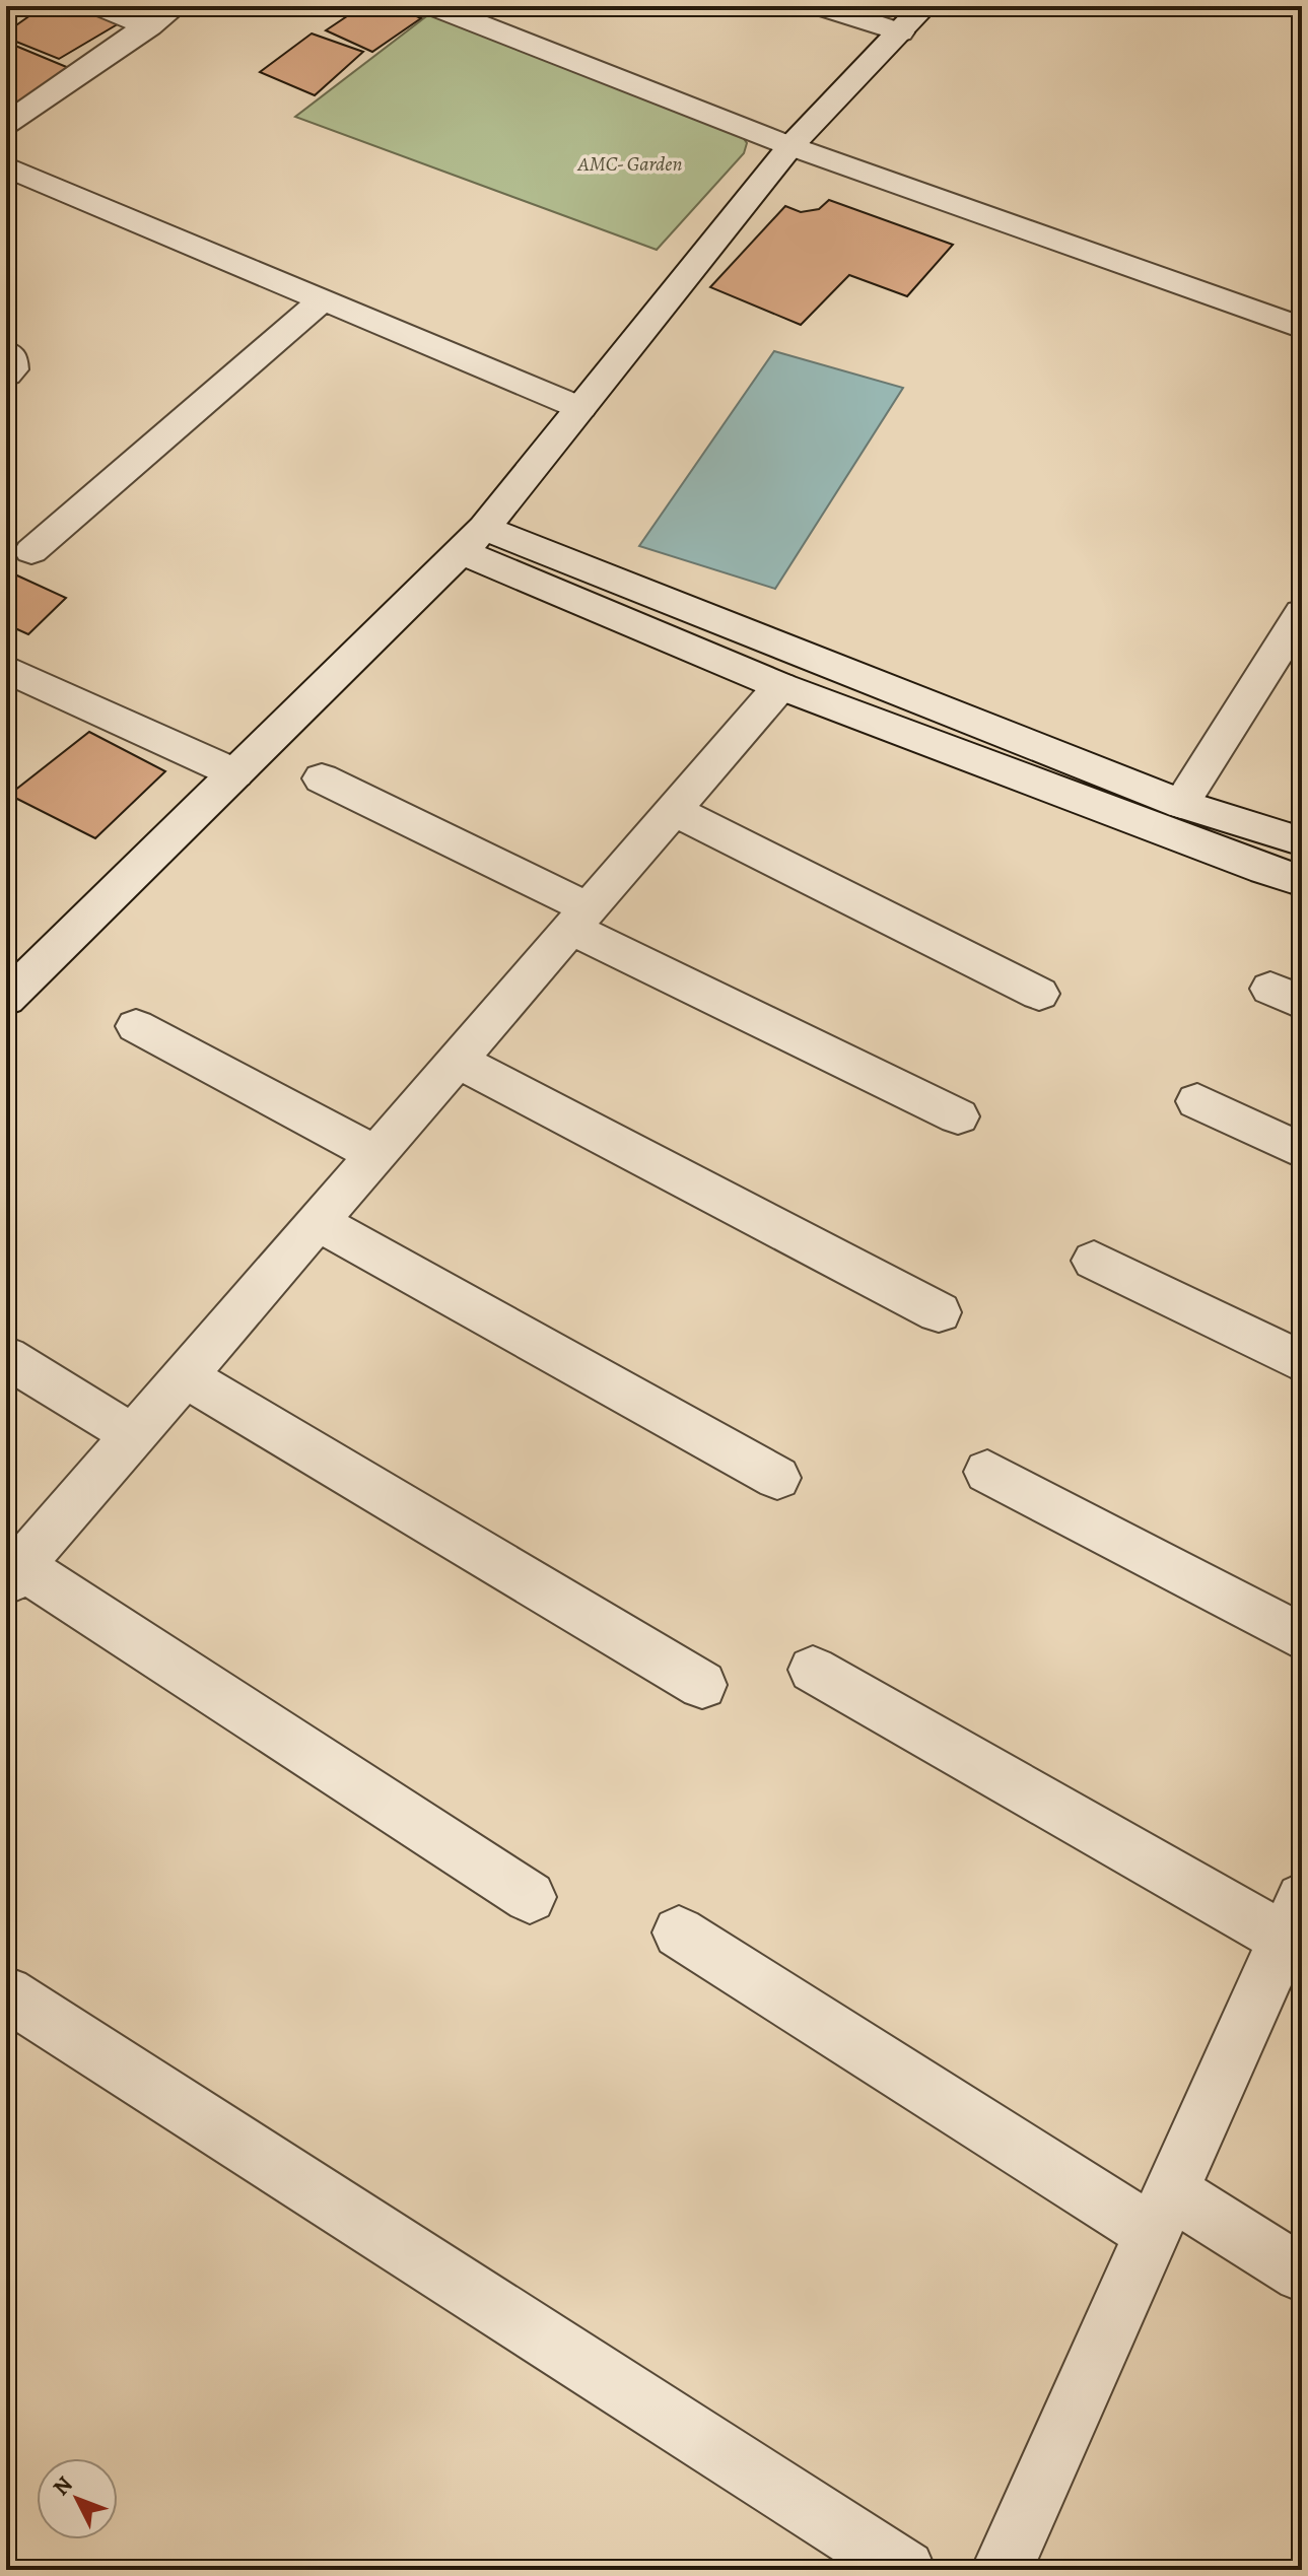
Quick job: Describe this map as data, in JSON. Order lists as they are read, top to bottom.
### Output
{
  "parks": ["AMC- Garden"],
  "north": "top left"
}
